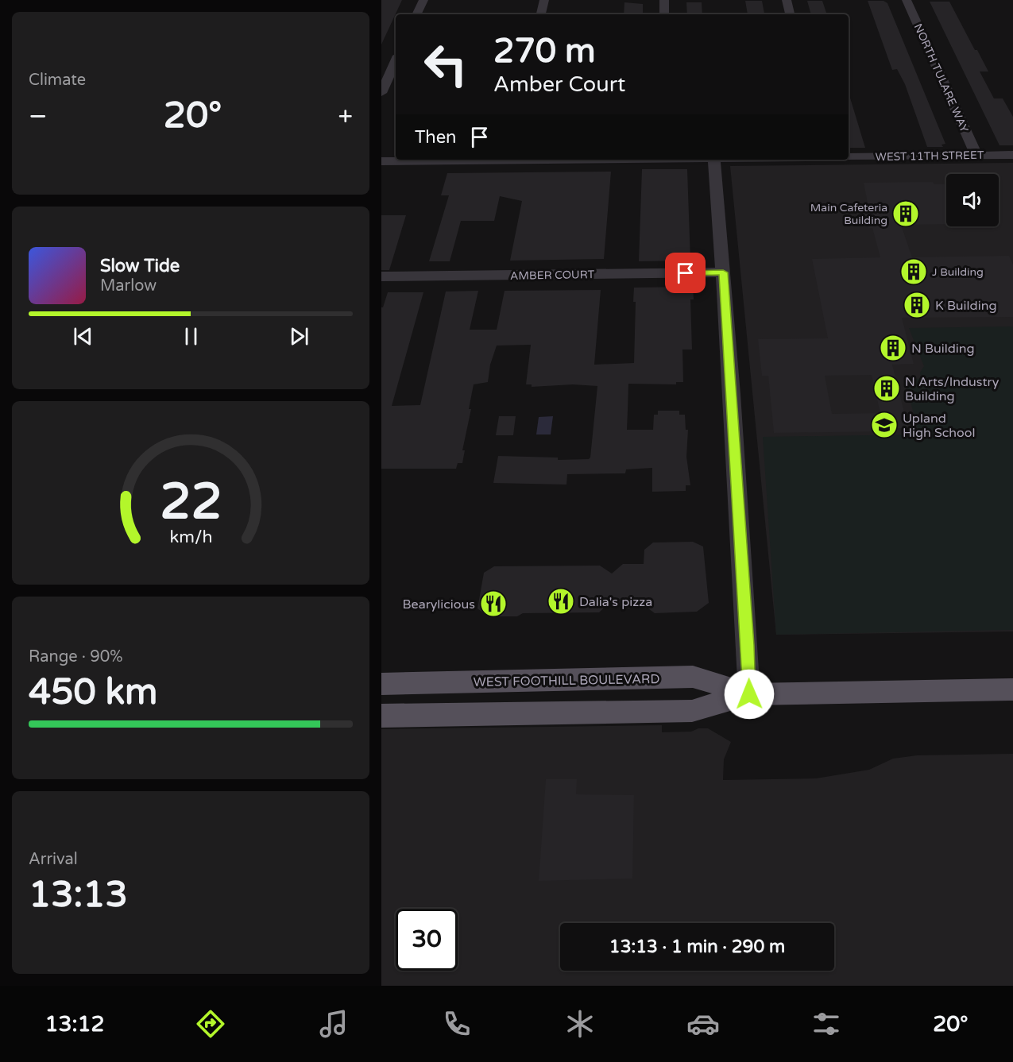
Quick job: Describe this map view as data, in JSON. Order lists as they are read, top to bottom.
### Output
{
  "streets": {
    "main road": ["WEST FOOTHILL BOULEVARD"],
    "street": ["NORTH TULARE WAY", "WEST 11TH STREET", "AMBER COURT"]
  },
  "crossings": [
    ["NORTH TULARE WAY", "WEST 11TH STREET"]
  ],
  "places": {
    "building": [
      "Main Cafeteria Building",
      "J Building",
      "K Building",
      "N Building",
      "N Arts/Industry Building"
    ],
    "school or university": ["Upland High School"],
    "restaurant": ["Dalia's pizza", "Bearylicious"]
  },
  "page": {
    "tile": [
      "Climate",
      ["Range · 90%", "450 km"],
      ["Arrival", "13:13"]
    ],
    "turn": ["270 m", "Amber Court"],
    "heat": ["−", "20°", "+"],
    "then": "Then",
    "song": ["Slow Tide", "Marlow"],
    "limit": "30",
    "trip": "13:13 · 1 min · 290 m",
    "tabs": ["13:12", "20°"],
    "gauge": ["22", "km/h"]
  }
}
